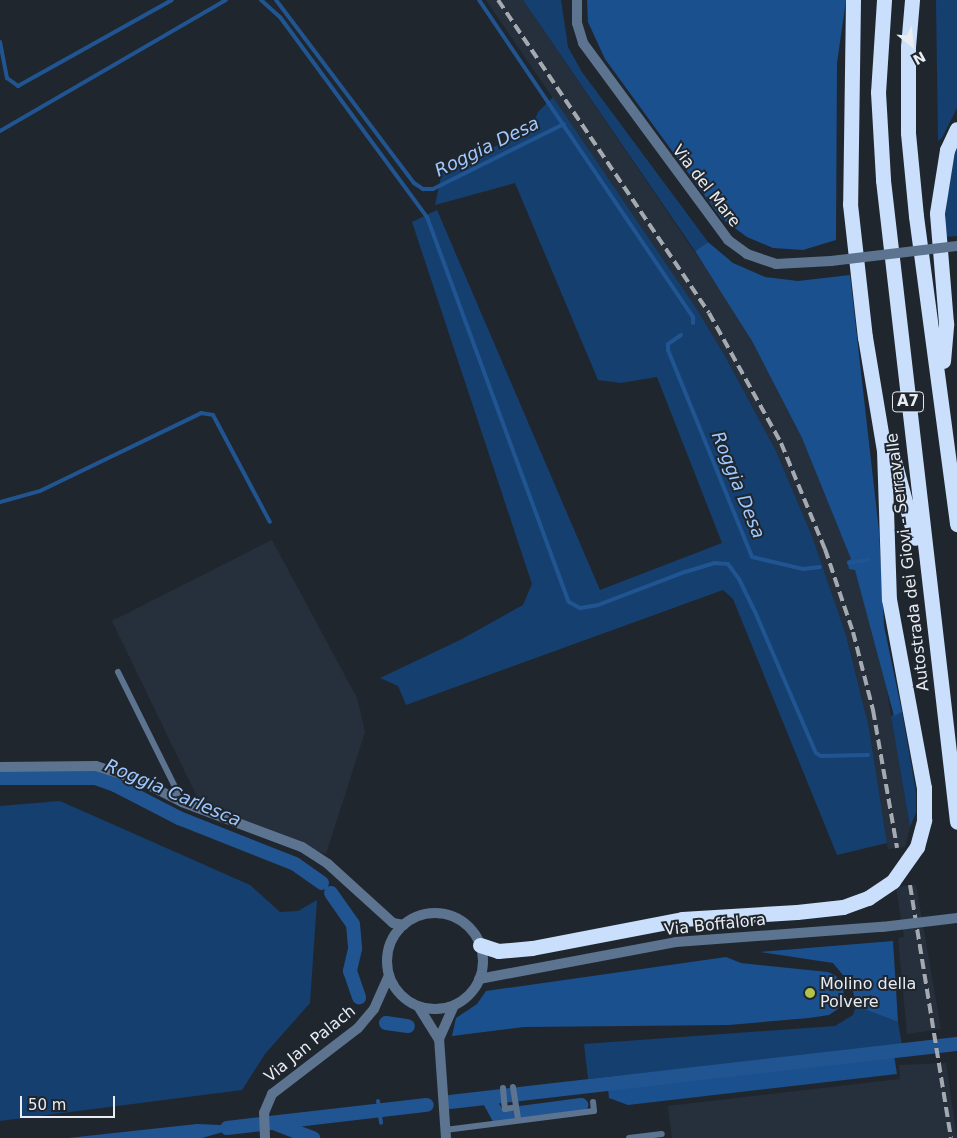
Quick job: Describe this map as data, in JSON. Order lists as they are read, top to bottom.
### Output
{
  "streets": {
    "highway": ["A7", "Autostrada dei Giovi - Serravalle"],
    "street": ["Via del Mare", "Via Boffalora", "Via Jan Palach"]
  },
  "crossings": [
    ["Via Boffalora", "Via Jan Palach"]
  ],
  "water": ["Roggia Desa", "Roggia Carlesca"],
  "places": ["Molino della Polvere"],
  "scale_bar": "50 m",
  "north": "bottom right"
}
